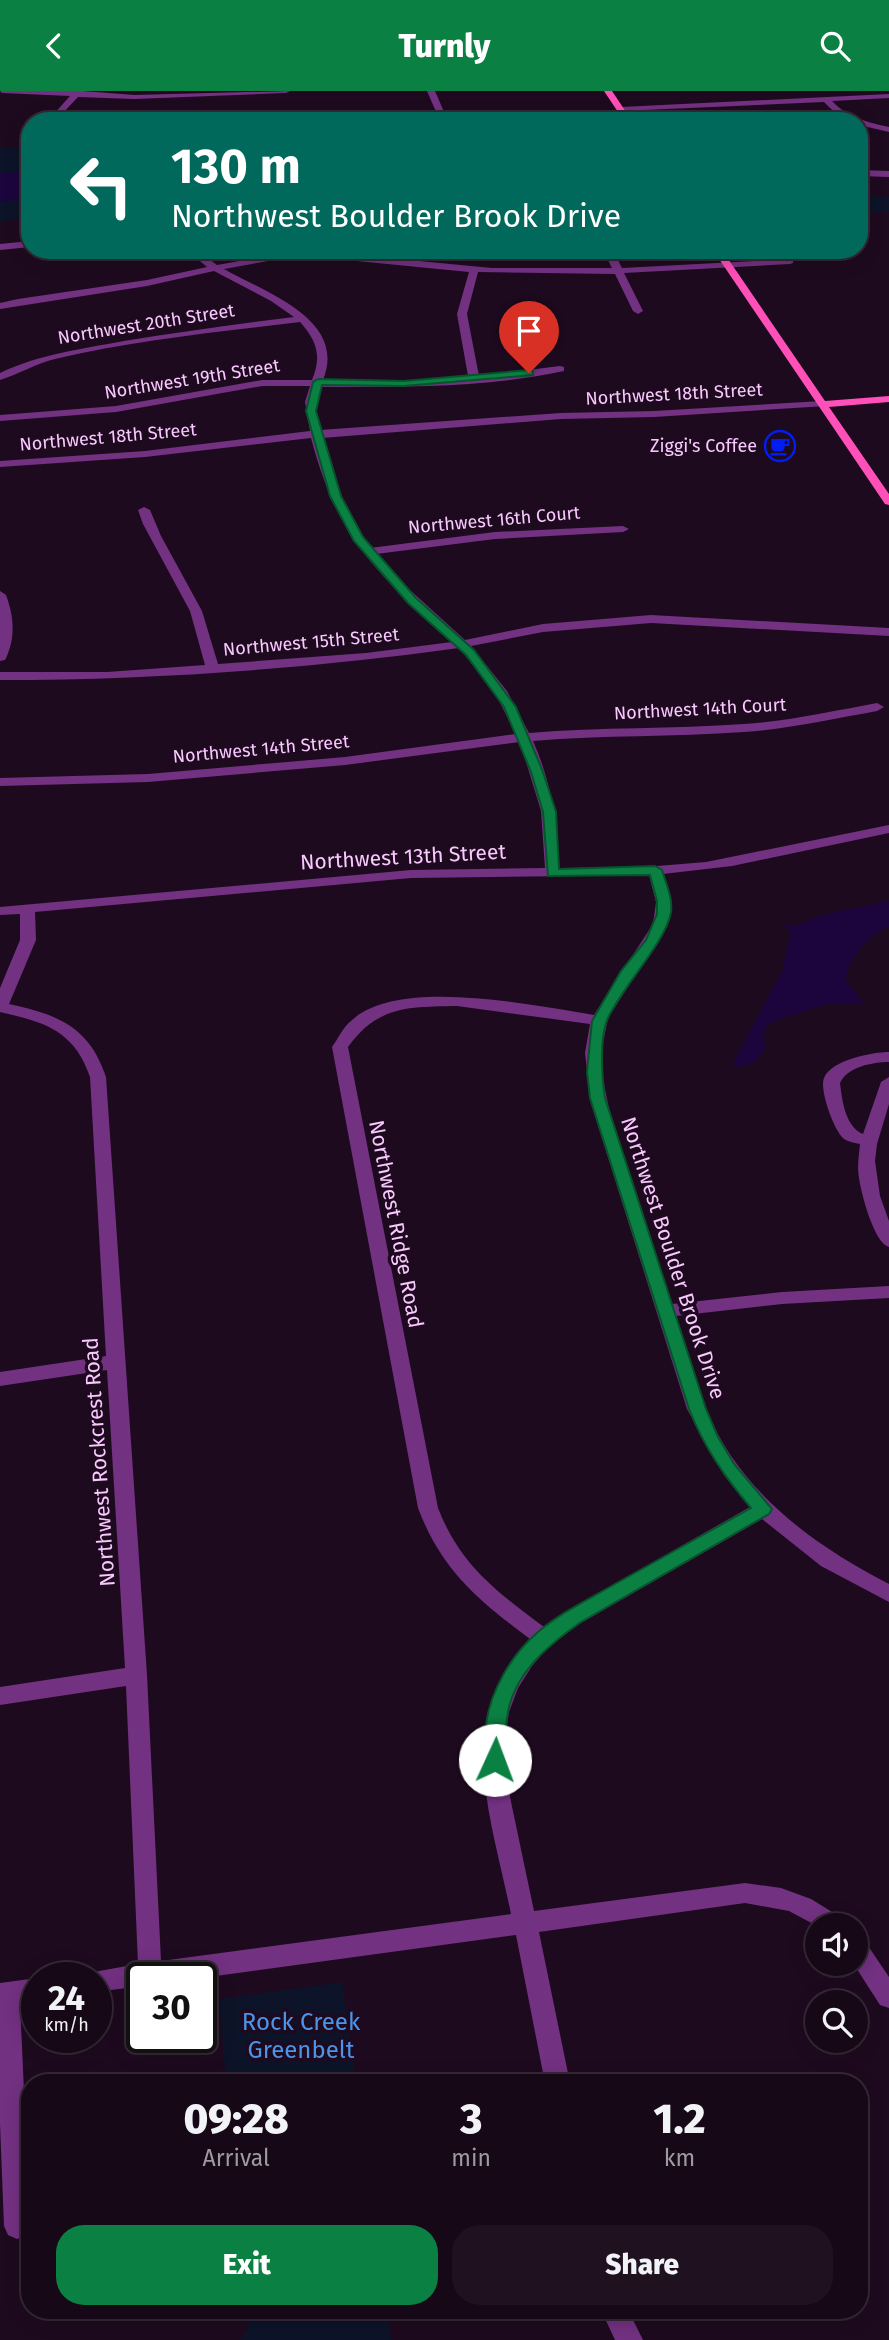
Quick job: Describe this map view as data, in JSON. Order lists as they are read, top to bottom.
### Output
{
  "streets": {
    "main road": ["Northwest 18th Street"],
    "street": [
      "Northwest 20th Street",
      "Northwest 19th Street",
      "Northwest 16th Court",
      "Northwest 15th Street",
      "Northwest 14th Court",
      "Northwest 14th Street",
      "Northwest 13th Street",
      "Northwest Ridge Road",
      "Northwest Boulder Brook Drive",
      "Northwest Rockcrest Road"
    ]
  },
  "crossings": [
    ["Northwest 14th Court", "Northwest 14th Street"],
    ["Northwest 13th Street", "Northwest Boulder Brook Drive"],
    ["Northwest Ridge Road", "Northwest Boulder Brook Drive"]
  ],
  "parks": ["Rock Creek Greenbelt"],
  "places": {
    "cafe": ["Ziggi's Coffee"]
  },
  "page": {
    "header": "Turnly",
    "turn": ["130 m", "Northwest Boulder Brook Drive"],
    "speed": "24 km/h",
    "limit": "30",
    "eta": [
      "09:28",
      "Arrival",
      "3",
      "min",
      "1.2",
      "km"
    ],
    "buttons": ["Exit", "Share"]
  }
}
